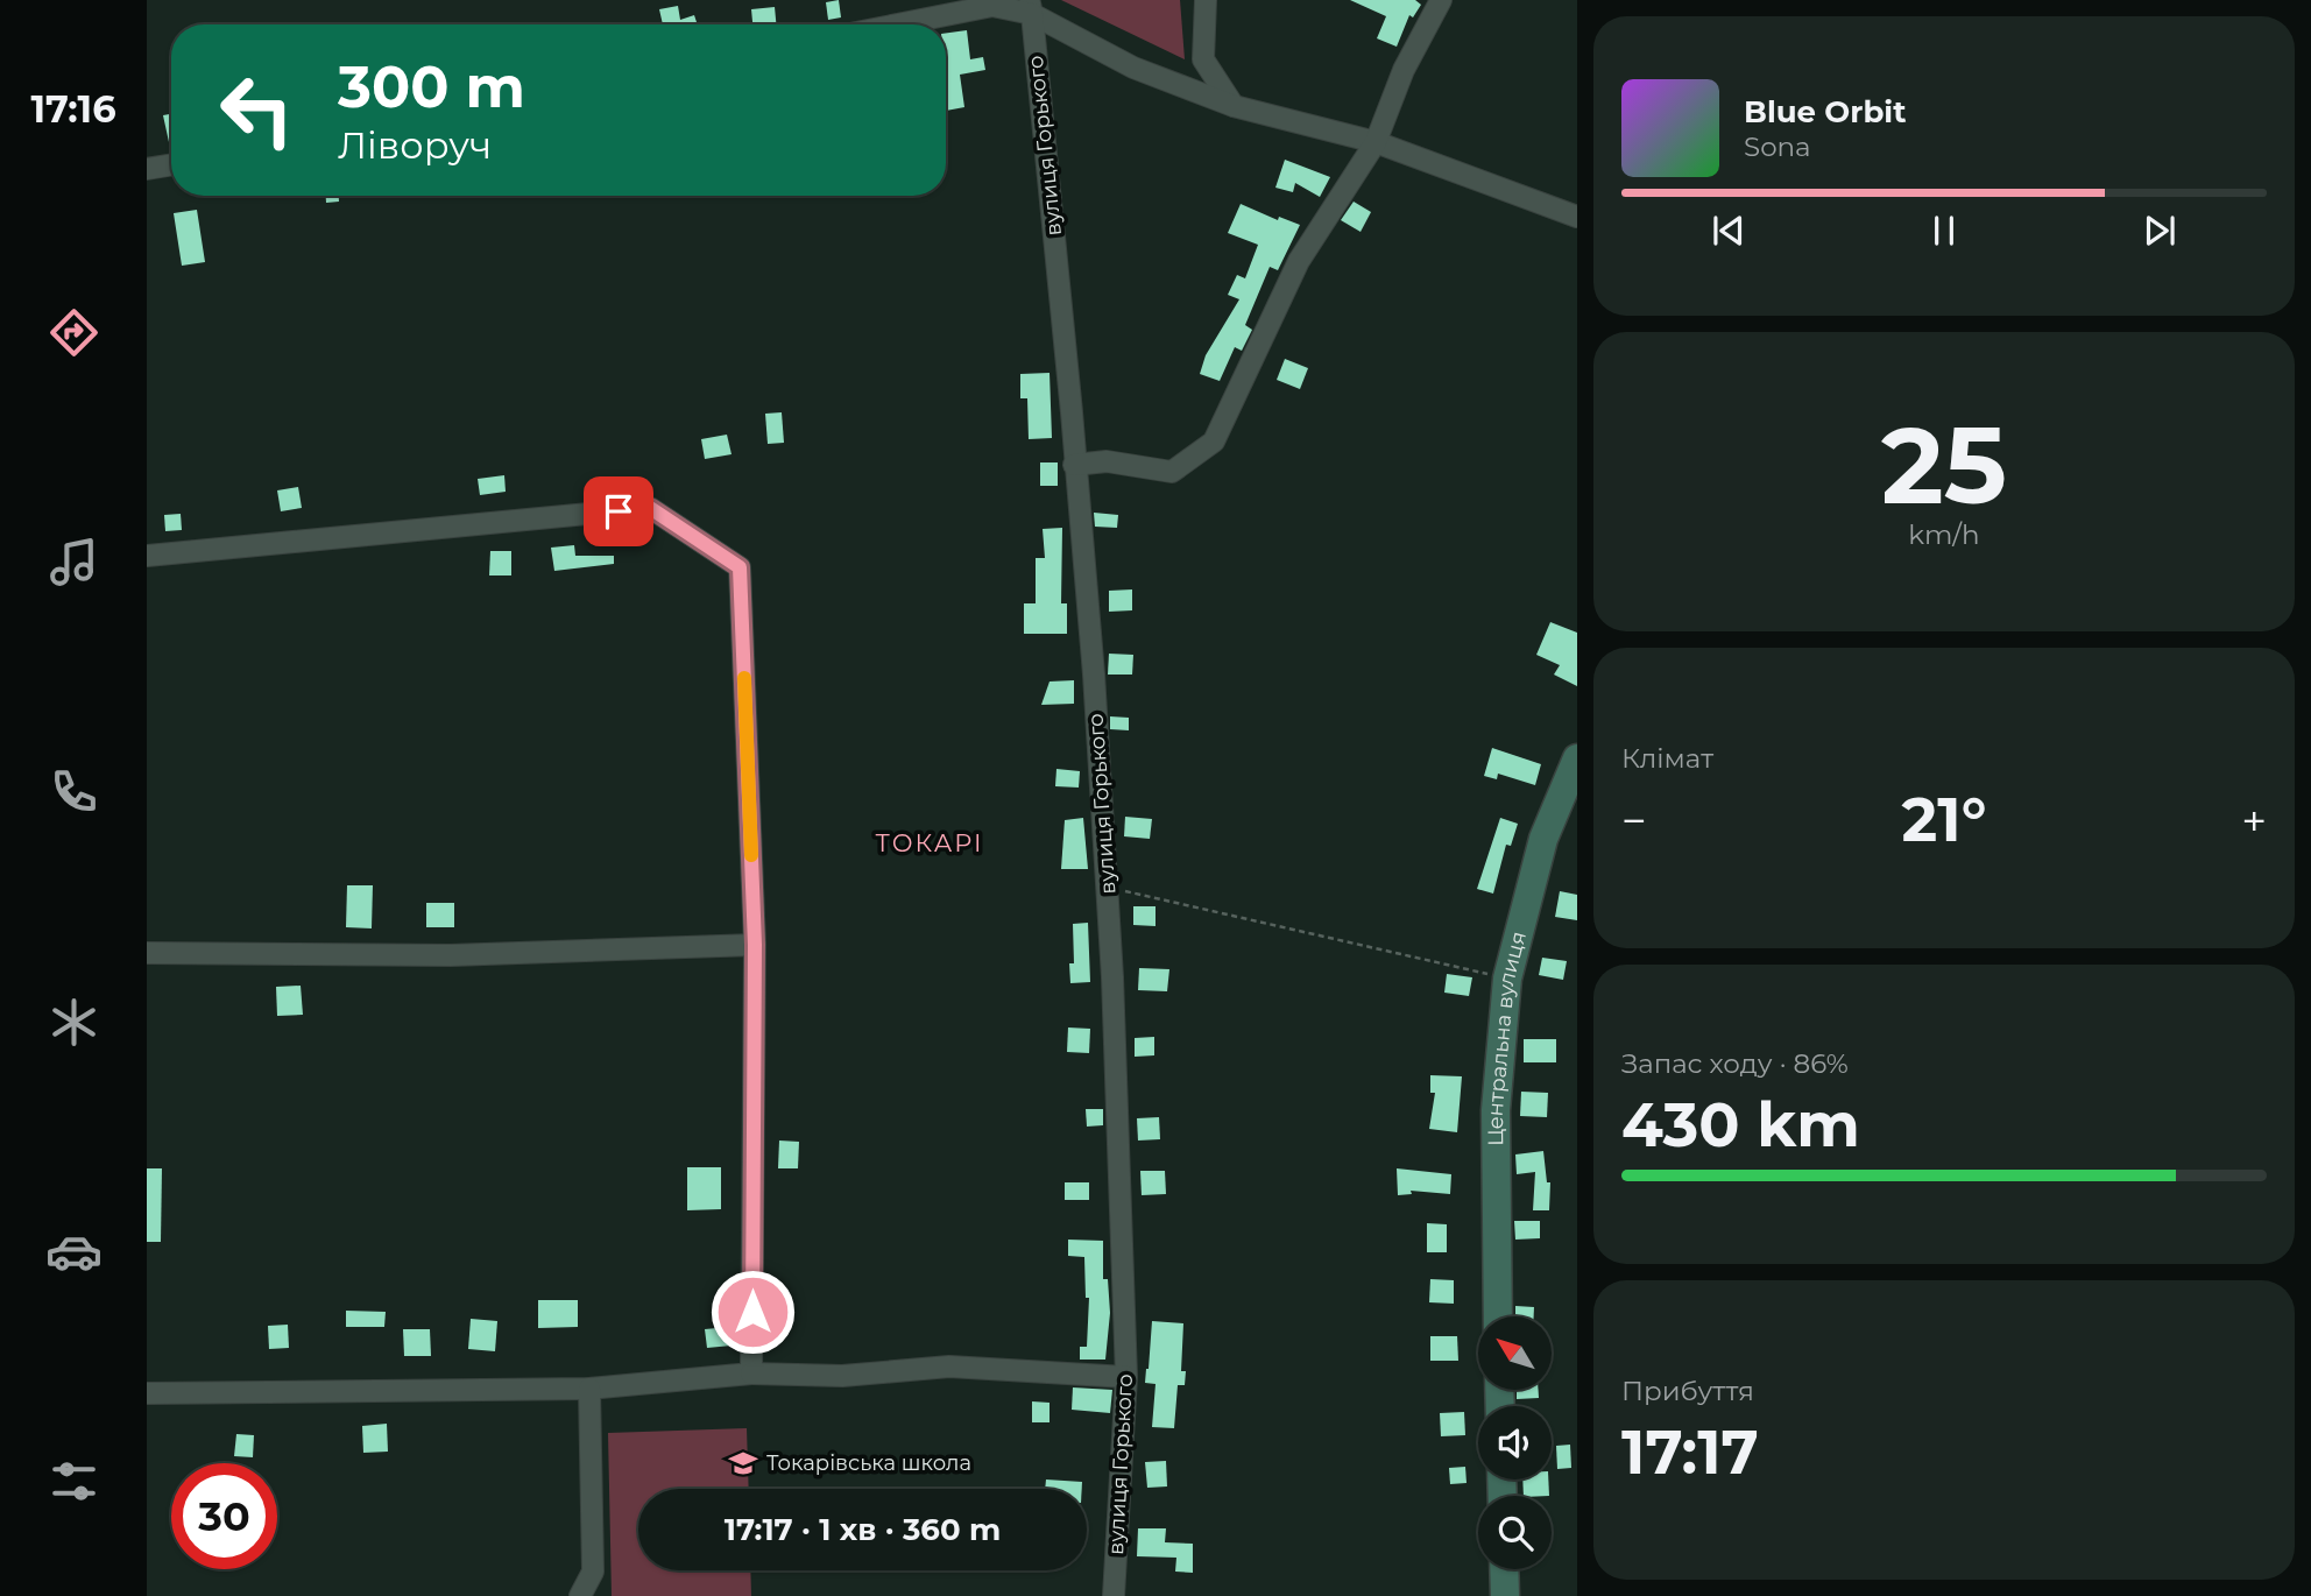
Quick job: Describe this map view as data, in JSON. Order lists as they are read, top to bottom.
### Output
{
  "streets": {
    "street": ["вулиця Горького", "Центральна вулиця"]
  },
  "districts": ["ТОКАРІ"],
  "places": {
    "school or university": ["Токарівська школа"]
  },
  "north": "top left",
  "page": {
    "tabs": "17:16",
    "turn": ["300 m", "Ліворуч"],
    "song": ["Blue Orbit", "Sona"],
    "tile": [
      ["25", "km/h"],
      "Клімат",
      ["Запас ходу · 86%", "430 km"],
      ["Прибуття", "17:17"]
    ],
    "heat": ["−", "21°", "+"],
    "limit": "30",
    "trip": "17:17 · 1 хв · 360 m"
  }
}
